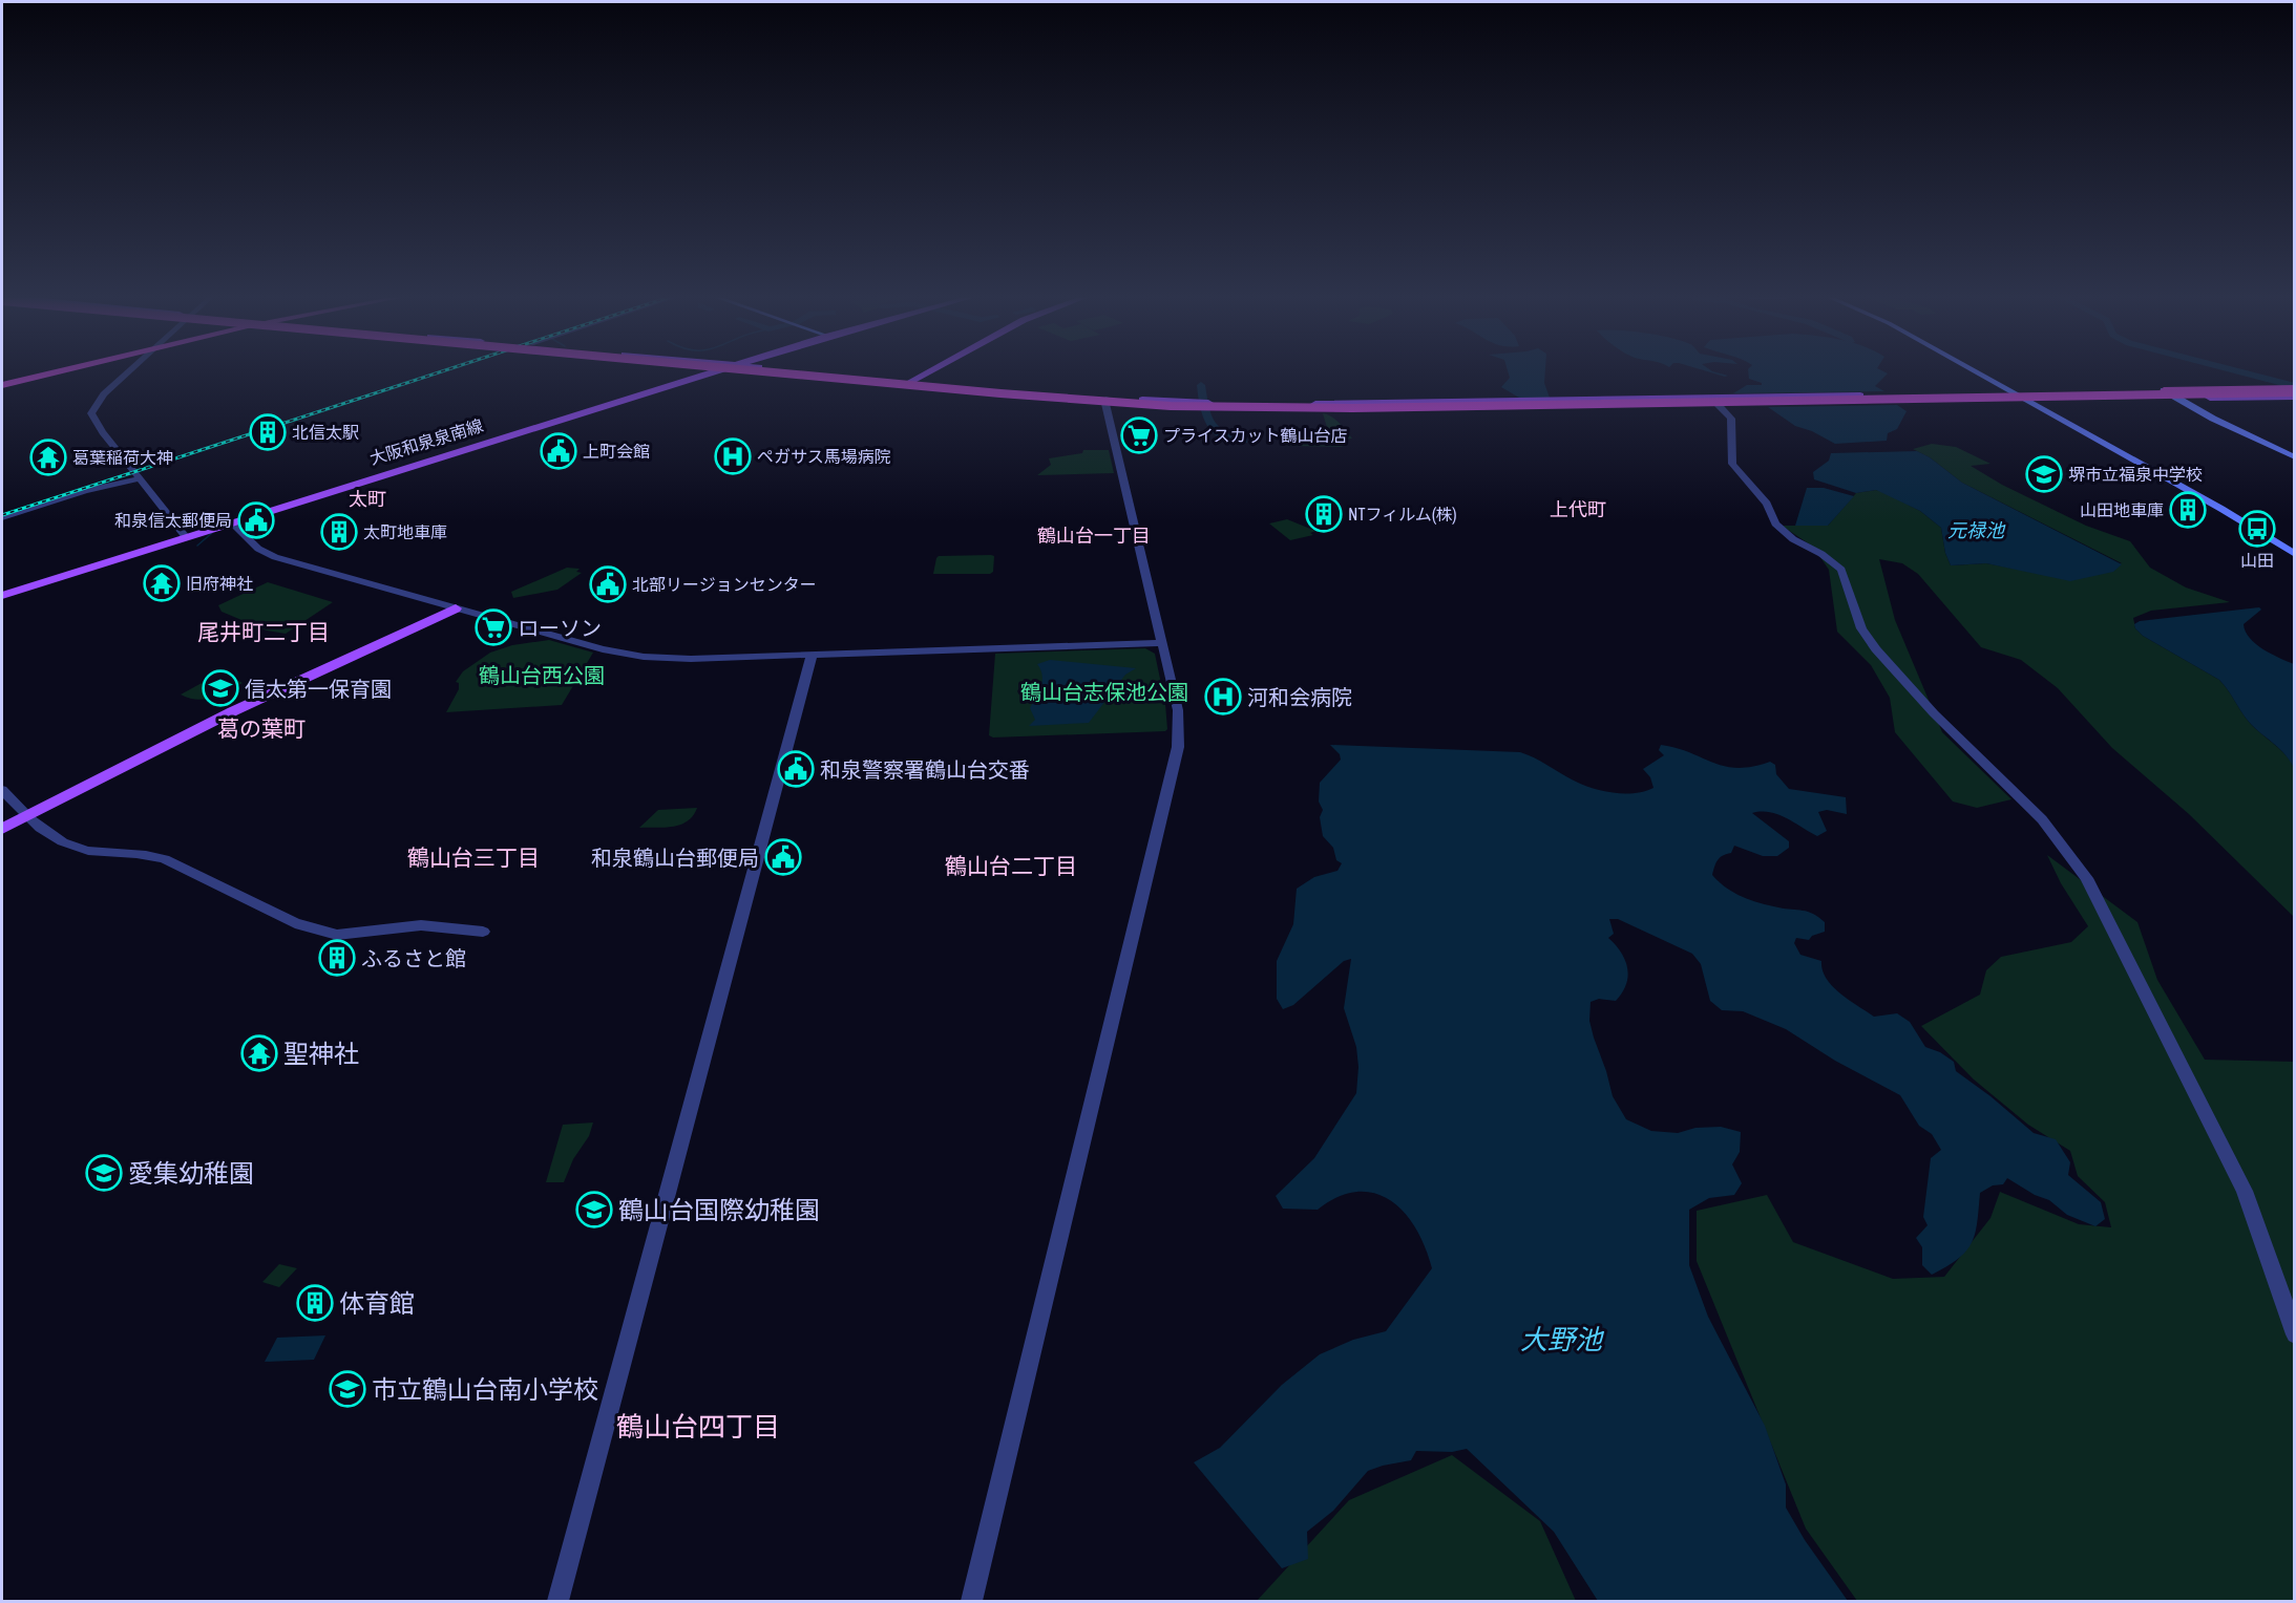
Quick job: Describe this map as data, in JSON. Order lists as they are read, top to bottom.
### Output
{
  "streets": {
    "main road": ["大阪和泉泉南線"]
  },
  "districts": [
    "太町",
    "上代町",
    "鶴山台一丁目",
    "尾井町二丁目",
    "葛の葉町",
    "鶴山台三丁目",
    "鶴山台二丁目",
    "鶴山台四丁目"
  ],
  "water": ["元禄池", "大野池"],
  "parks": ["鶴山台西公園", "鶴山台志保池公園"],
  "places": {
    "building": [
      "北信太駅",
      "山田地車庫",
      "NTフィルム(株)",
      "太町地車庫",
      "ふるさと館",
      "体育館"
    ],
    "supermarket": ["プライスカット鶴山台店", "ローソン"],
    "public building": [
      "上町会館",
      "和泉信太郵便局",
      "北部リージョンセンター",
      "和泉警察署鶴山台交番",
      "和泉鶴山台郵便局"
    ],
    "hospital": ["ペガサス馬場病院", "河和会病院"],
    "temple": ["葛葉稲荷大神", "旧府神社", "聖神社"],
    "school or university": [
      "堺市立福泉中学校",
      "信太第一保育園",
      "愛集幼稚園",
      "鶴山台国際幼稚園",
      "市立鶴山台南小学校"
    ],
    "bus stop": ["山田"]
  }
}
